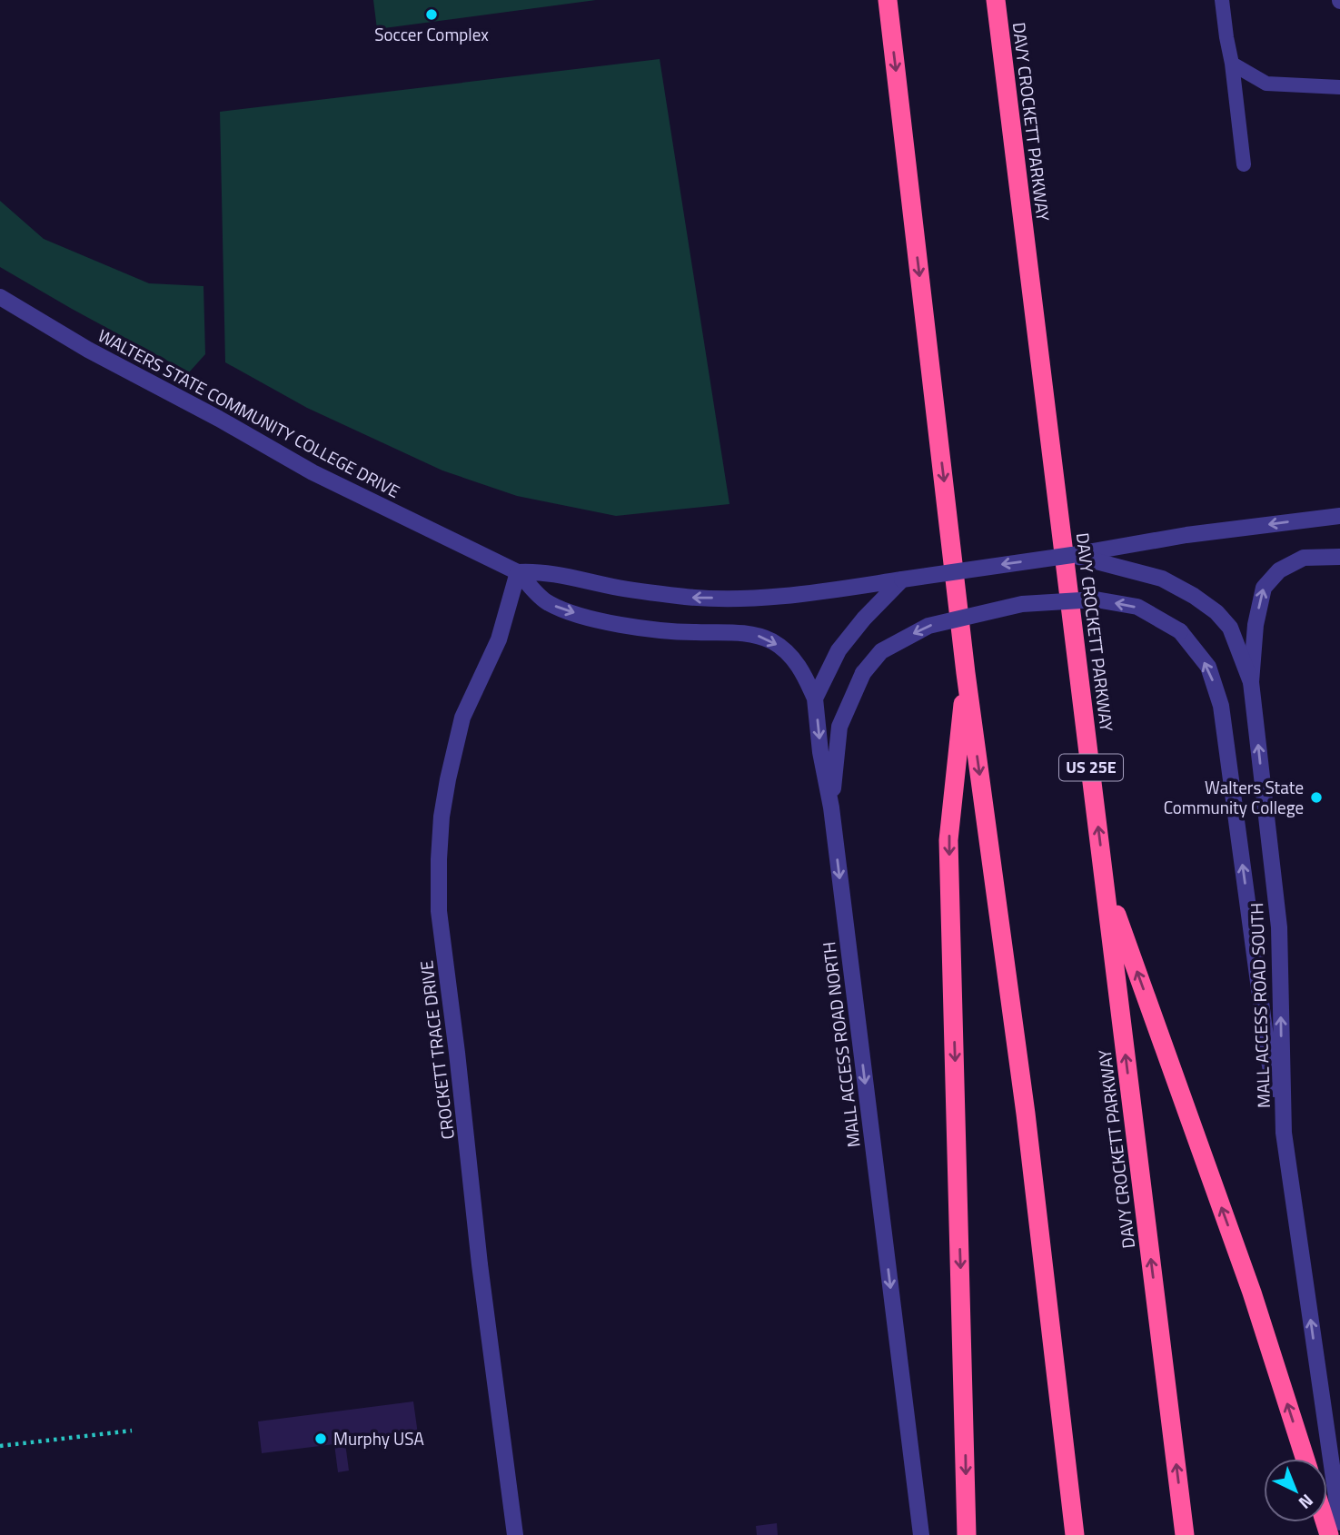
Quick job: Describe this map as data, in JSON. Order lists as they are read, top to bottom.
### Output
{
  "streets": {
    "highway": ["DAVY CROCKETT PARKWAY", "US 25E"],
    "street": [
      "WALTERS STATE COMMUNITY COLLEGE DRIVE",
      "MALL ACCESS ROAD SOUTH",
      "MALL ACCESS ROAD NORTH",
      "CROCKETT TRACE DRIVE"
    ]
  },
  "crossings": [
    ["WALTERS STATE COMMUNITY COLLEGE DRIVE", "MALL ACCESS ROAD SOUTH"],
    ["WALTERS STATE COMMUNITY COLLEGE DRIVE", "MALL ACCESS ROAD NORTH"],
    ["WALTERS STATE COMMUNITY COLLEGE DRIVE", "CROCKETT TRACE DRIVE"]
  ],
  "one_way": ["MALL ACCESS ROAD SOUTH", "MALL ACCESS ROAD NORTH"],
  "places": ["Soccer Complex", "Walters State Community College", "Murphy USA"],
  "north": "bottom right"
}
